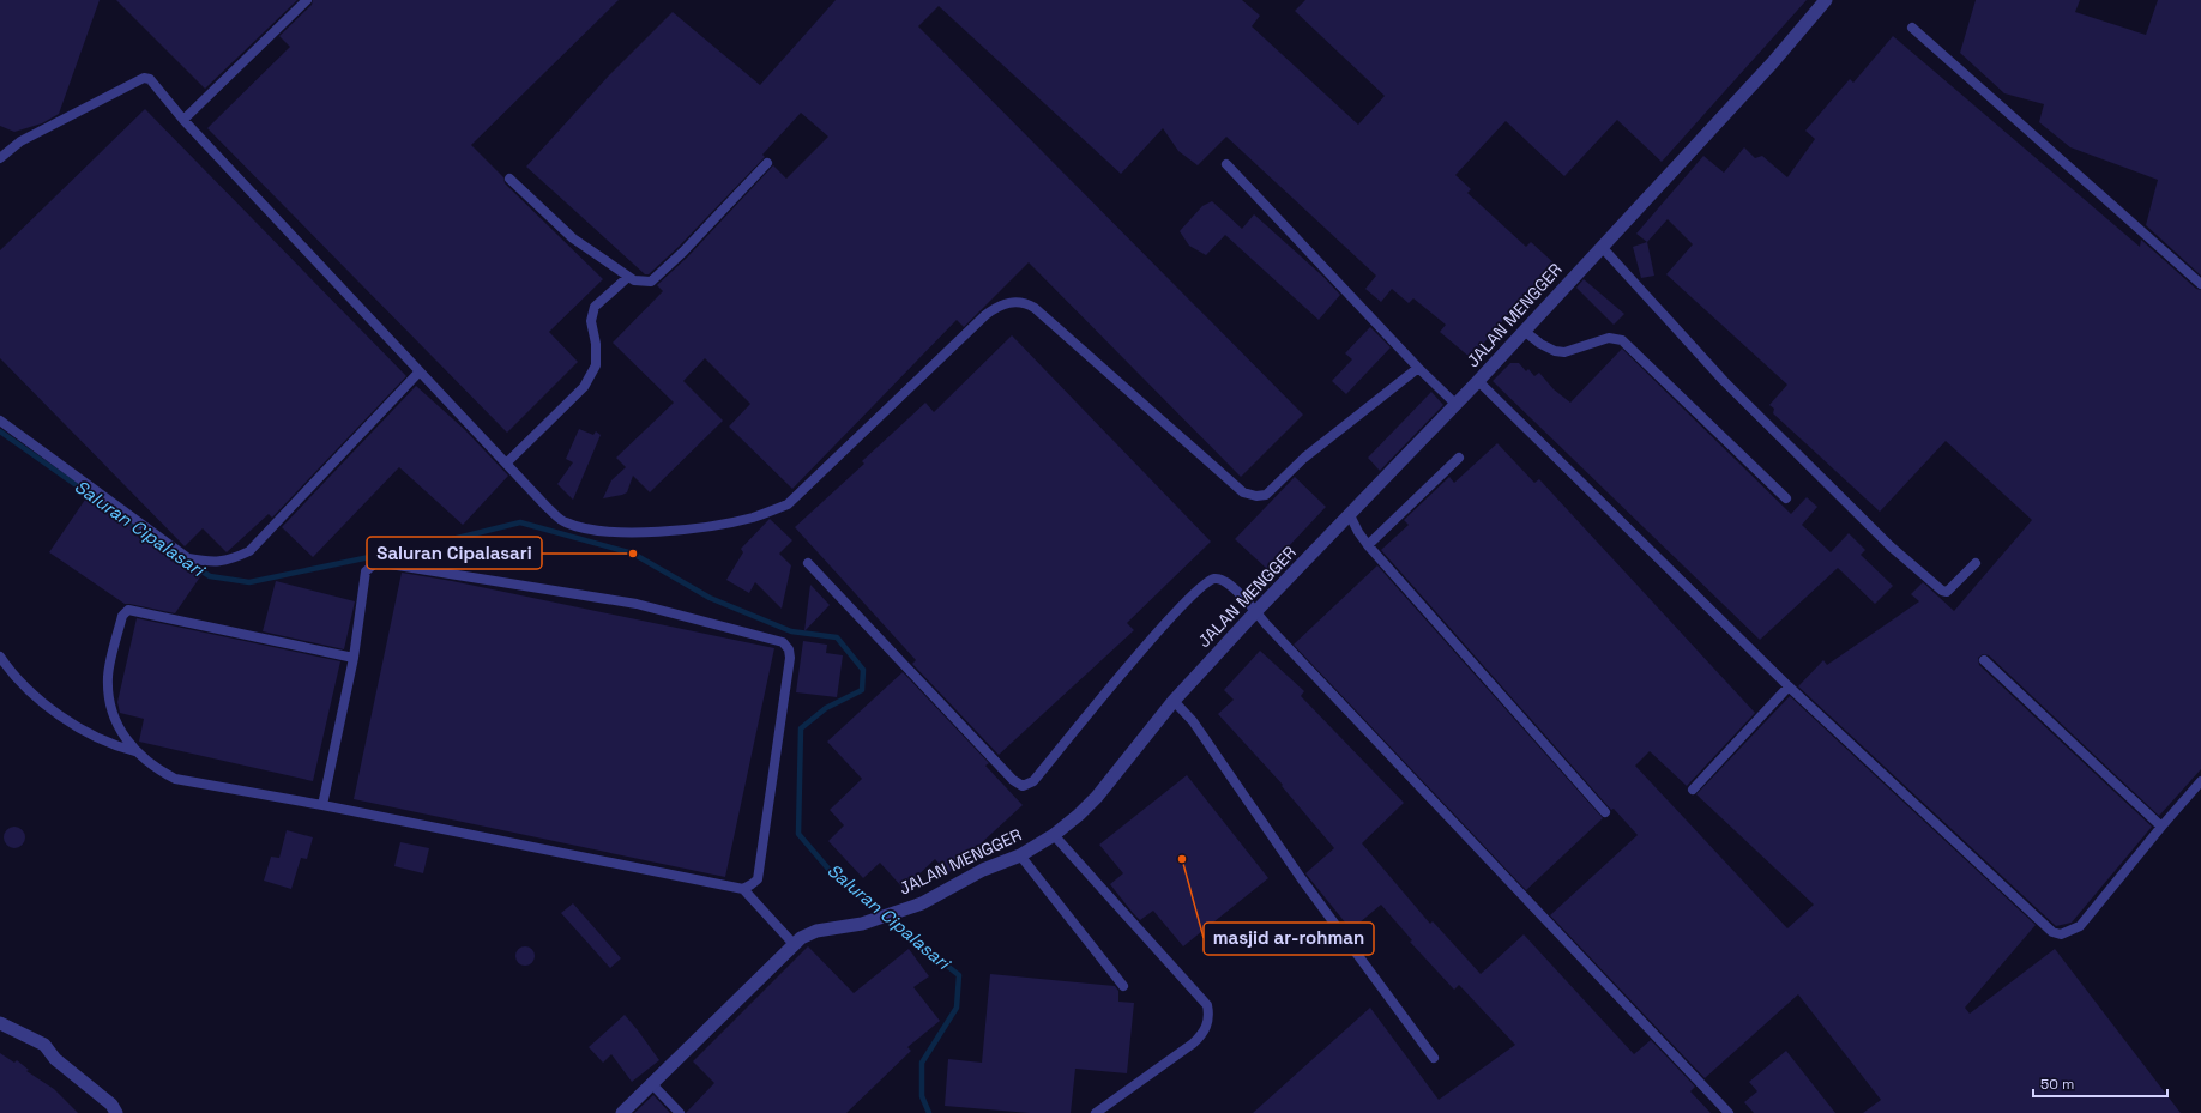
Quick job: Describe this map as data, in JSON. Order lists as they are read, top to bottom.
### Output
{
  "streets": {
    "street": ["JALAN MENGGER"]
  },
  "water": ["Saluran Cipalasari"],
  "places": ["Saluran Cipalasari", "masjid ar-rohman"],
  "scale_bar": "50 m"
}
